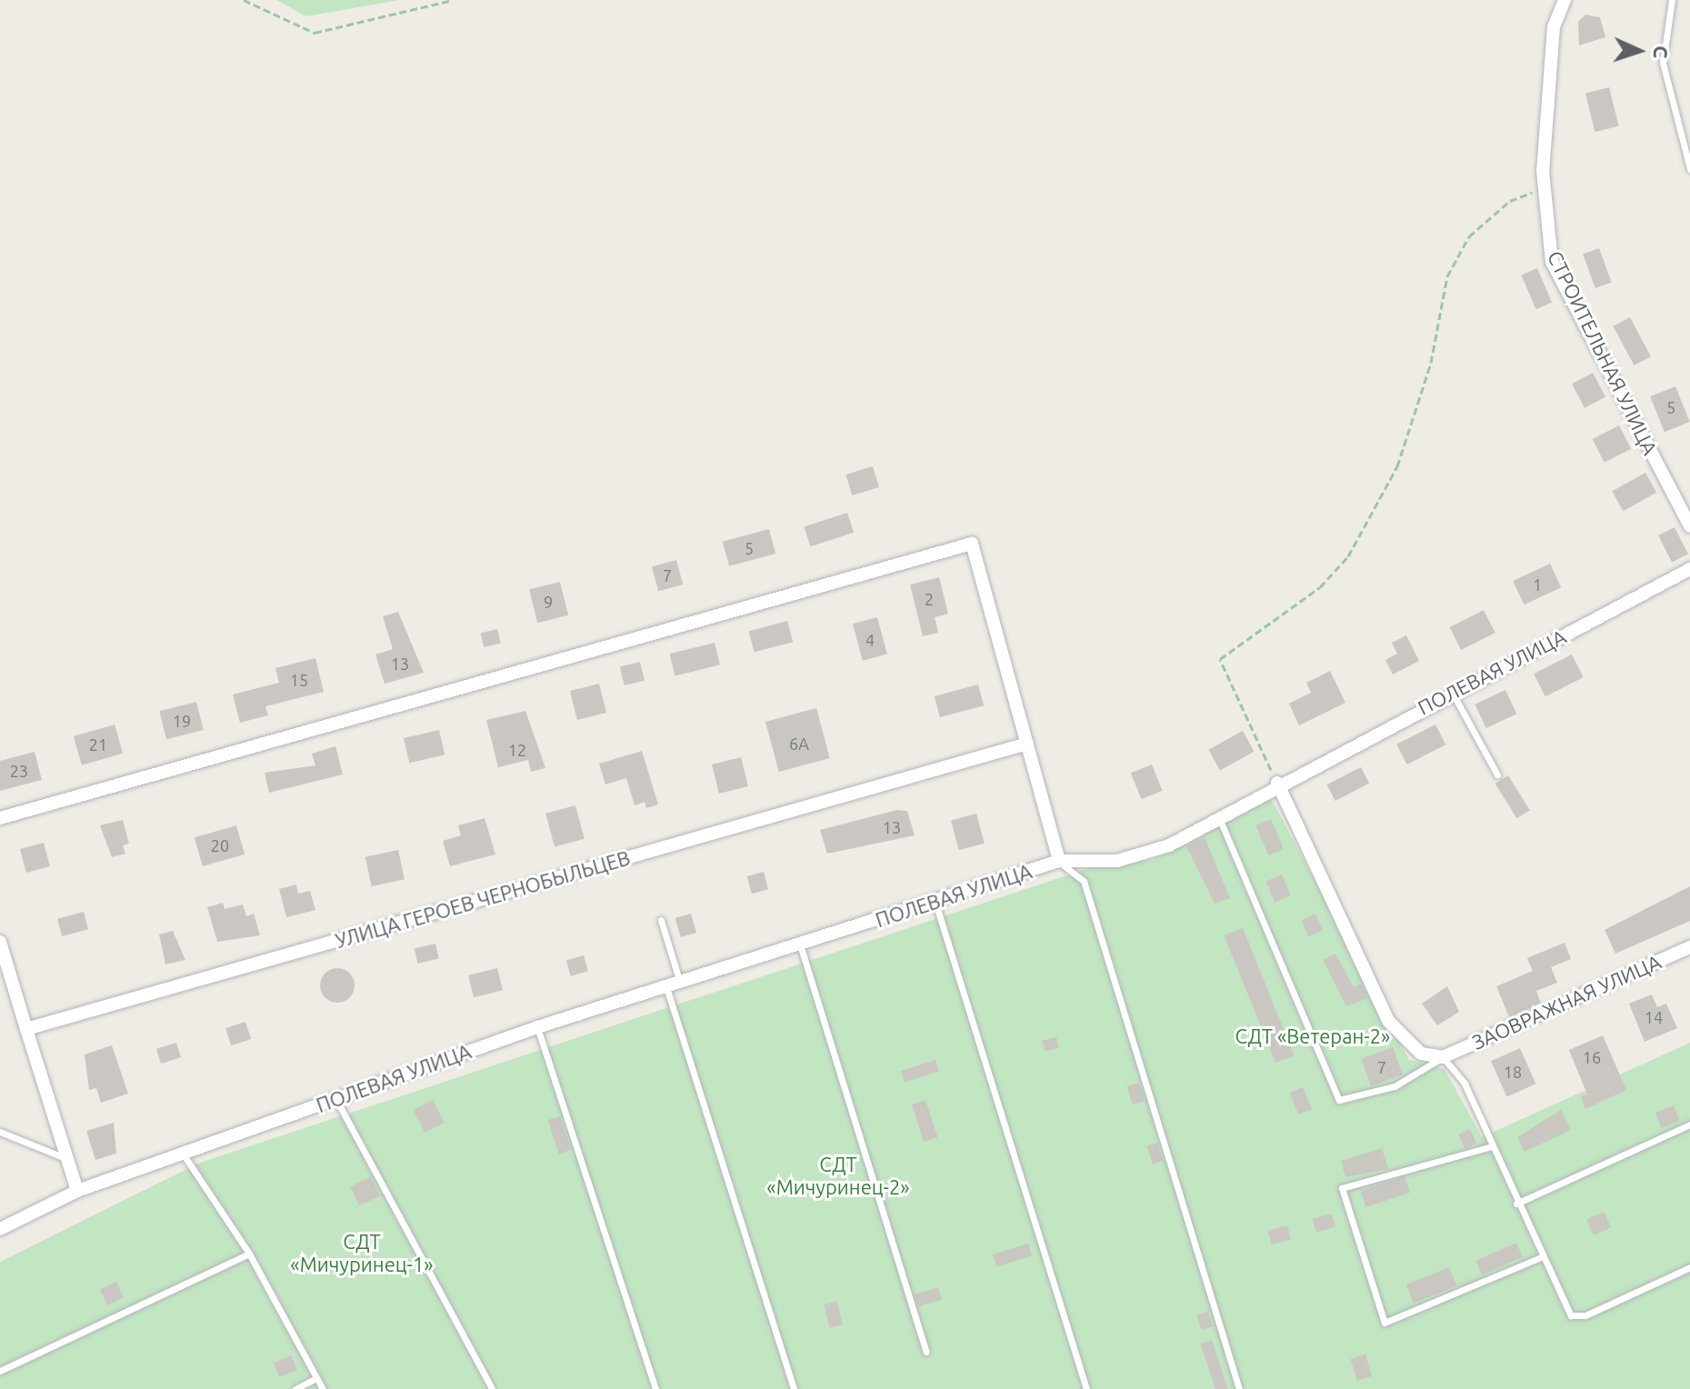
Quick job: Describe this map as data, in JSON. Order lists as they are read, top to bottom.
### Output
{
  "streets": {
    "street": [
      "СТРОИТЕЛЬНАЯ УЛИЦА",
      "ПОЛЕВАЯ УЛИЦА",
      "УЛИЦА ГЕРОЕВ ЧЕРНОБЫЛЬЦЕВ",
      "ЗАОВРАЖНАЯ УЛИЦА"
    ]
  },
  "parks": ["СДТ «Ветеран-2»", "СДТ «Мичуринец-2»", "СДТ «Мичуринец-1»"],
  "house_numbers": [
    "5",
    "5",
    "7",
    "1",
    "2",
    "9",
    "4",
    "13",
    "15",
    "19",
    "6А",
    "21",
    "12",
    "23",
    "13",
    "20",
    "14",
    "16",
    "7",
    "18"
  ],
  "north": "right"
}
